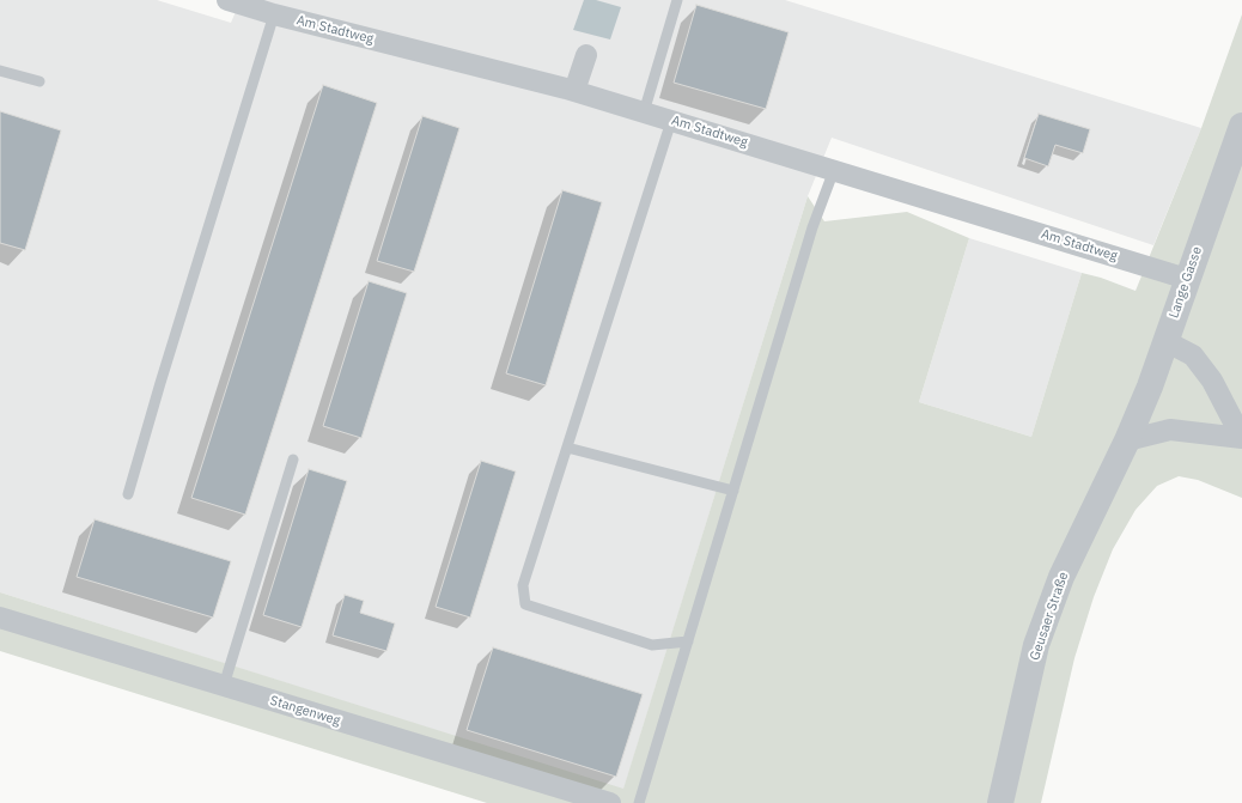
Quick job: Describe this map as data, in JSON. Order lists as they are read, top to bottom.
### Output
{
  "streets": {
    "street": [
      "Am Stadtweg",
      "Lange Gasse",
      "Geusaer Straße",
      "Stangenweg"
    ]
  },
  "crossings": [
    ["Am Stadtweg", "Lange Gasse"],
    ["Lange Gasse", "Geusaer Straße"]
  ]
}
